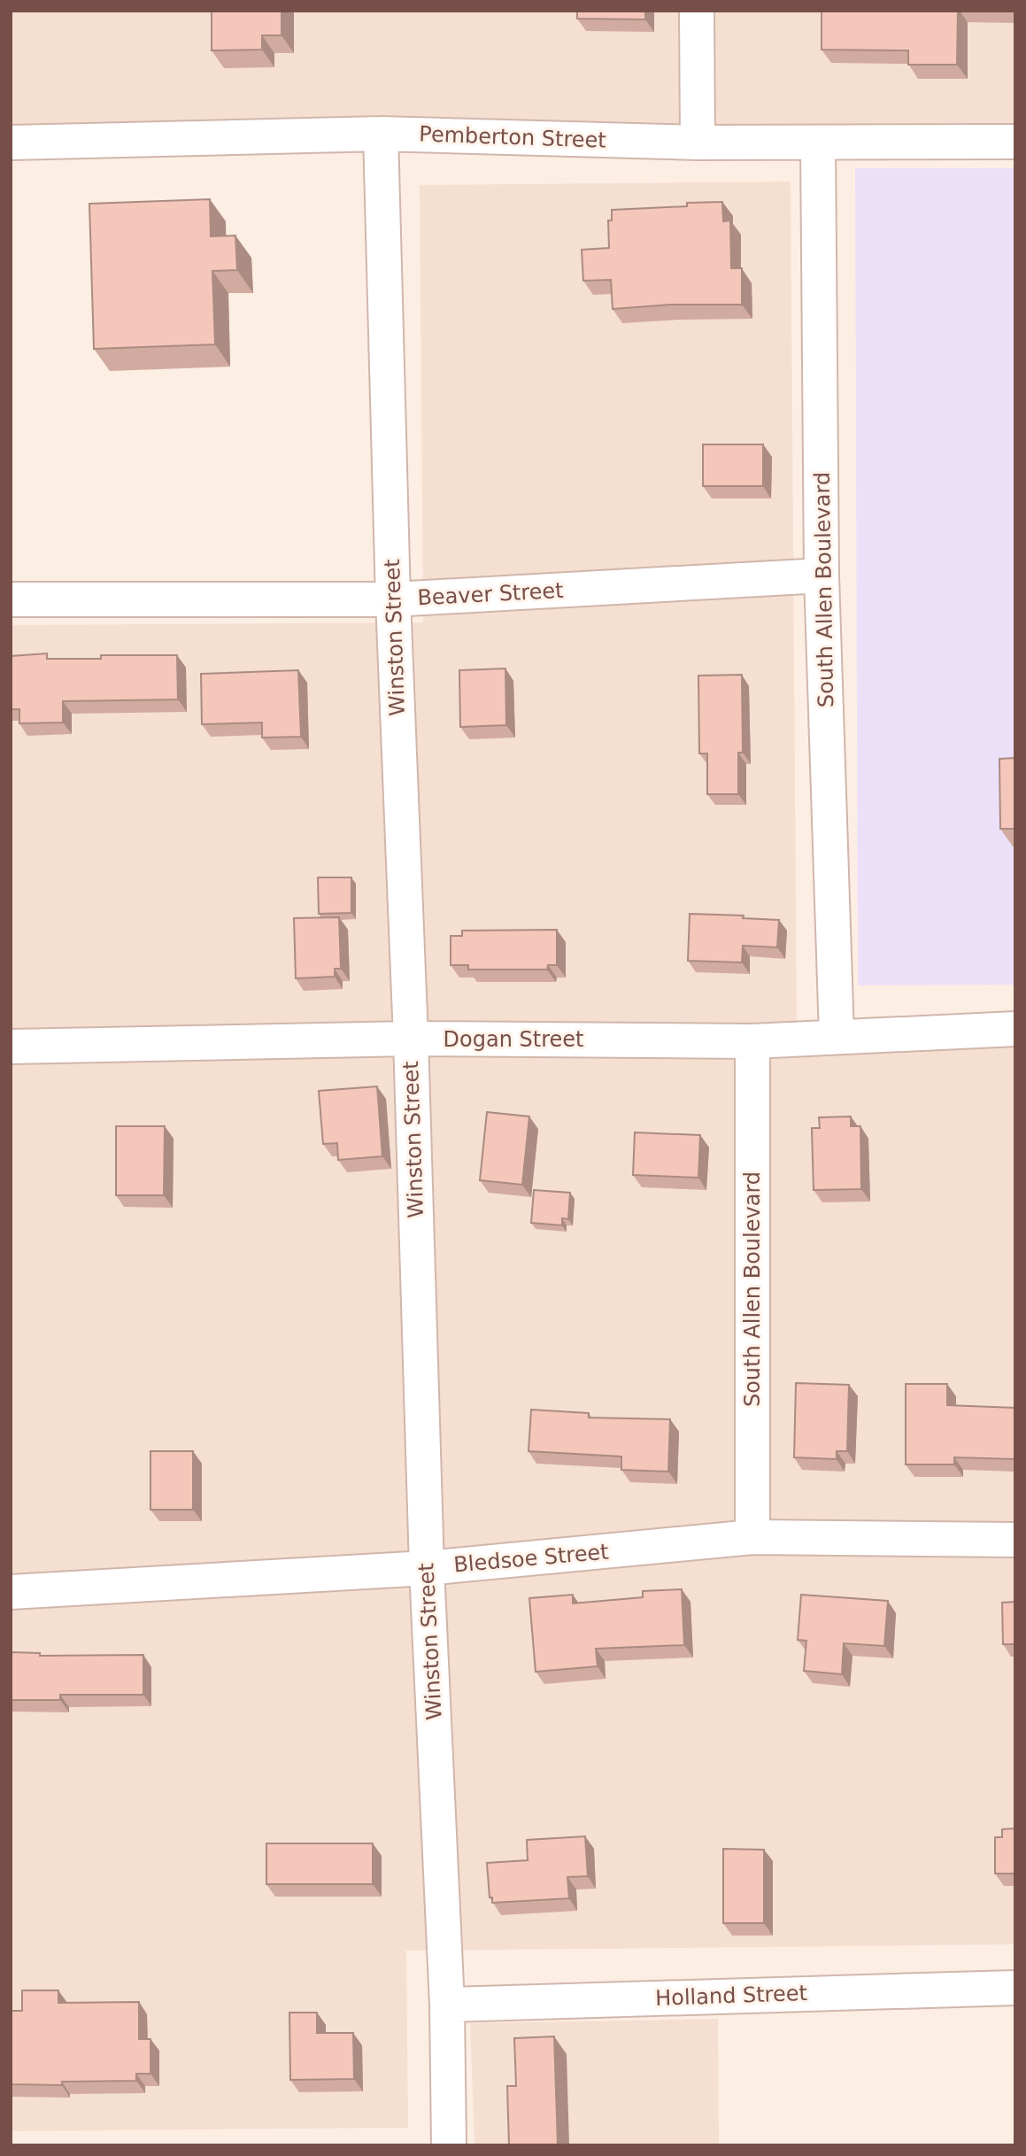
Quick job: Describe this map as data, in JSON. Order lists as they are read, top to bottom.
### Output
{
  "streets": {
    "street": [
      "Pemberton Street",
      "South Allen Boulevard",
      "Beaver Street",
      "Winston Street",
      "Dogan Street",
      "Bledsoe Street",
      "Holland Street"
    ]
  },
  "crossings": [
    ["Pemberton Street", "South Allen Boulevard"],
    ["Pemberton Street", "Winston Street"],
    ["South Allen Boulevard", "Beaver Street"],
    ["South Allen Boulevard", "Dogan Street"],
    ["South Allen Boulevard", "Bledsoe Street"],
    ["Beaver Street", "Winston Street"],
    ["Winston Street", "Dogan Street"],
    ["Winston Street", "Bledsoe Street"],
    ["Winston Street", "Holland Street"]
  ]
}
